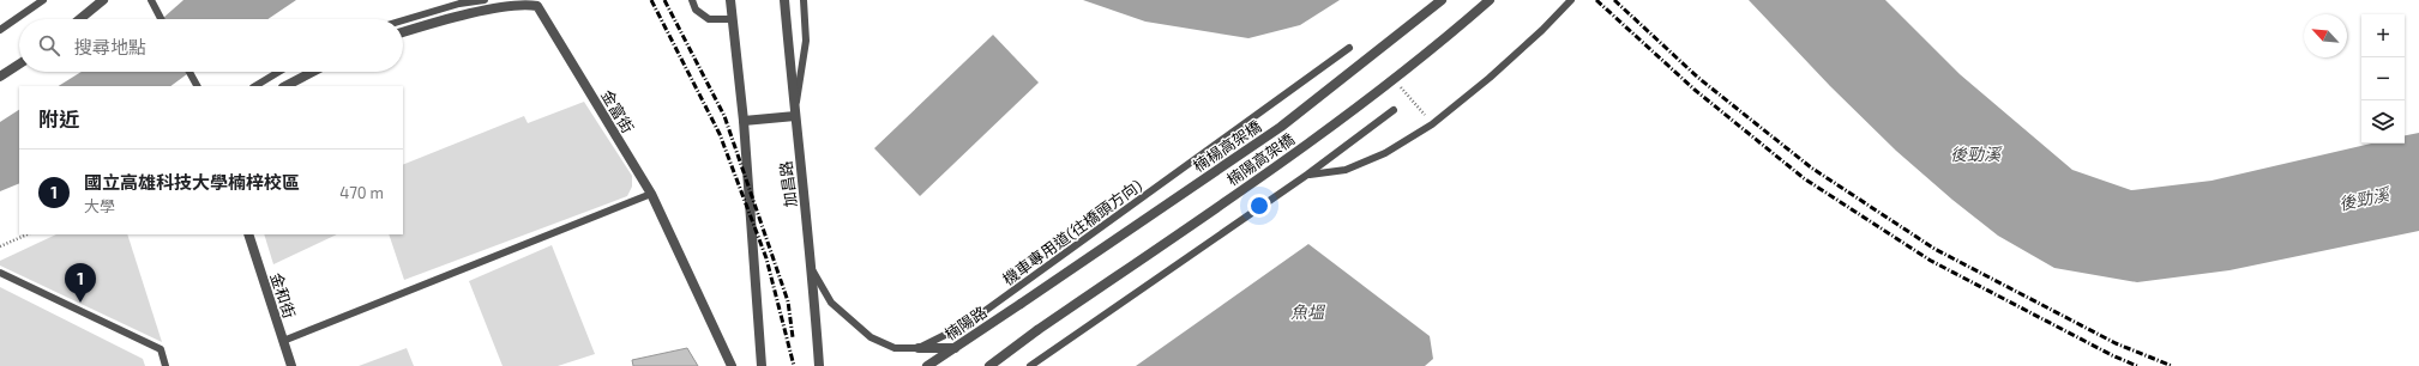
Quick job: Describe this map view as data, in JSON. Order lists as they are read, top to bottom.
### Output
{
  "streets": {
    "street": [
      "金富街",
      "楠楊高架橋",
      "楠陽高架橋",
      "加昌路",
      "金和街",
      "楠陽路"
    ],
    "lane": ["機車專用道(往橋頭方向)"]
  },
  "crossings": [
    ["楠楊高架橋", "楠陽路"],
    ["加昌路", "機車專用道(往橋頭方向)"]
  ],
  "water": ["後勁溪", "魚塭"],
  "north": "top left",
  "page": {
    "map_buttons": ["+", "−"],
    "search": "搜尋地點",
    "heading": "附近",
    "list": [
      {
        "mark": "1",
        "name": "國立高雄科技大學楠梓校區",
        "note": "大學",
        "value": "470 m"
      }
    ],
    "pins": "1"
  }
}
